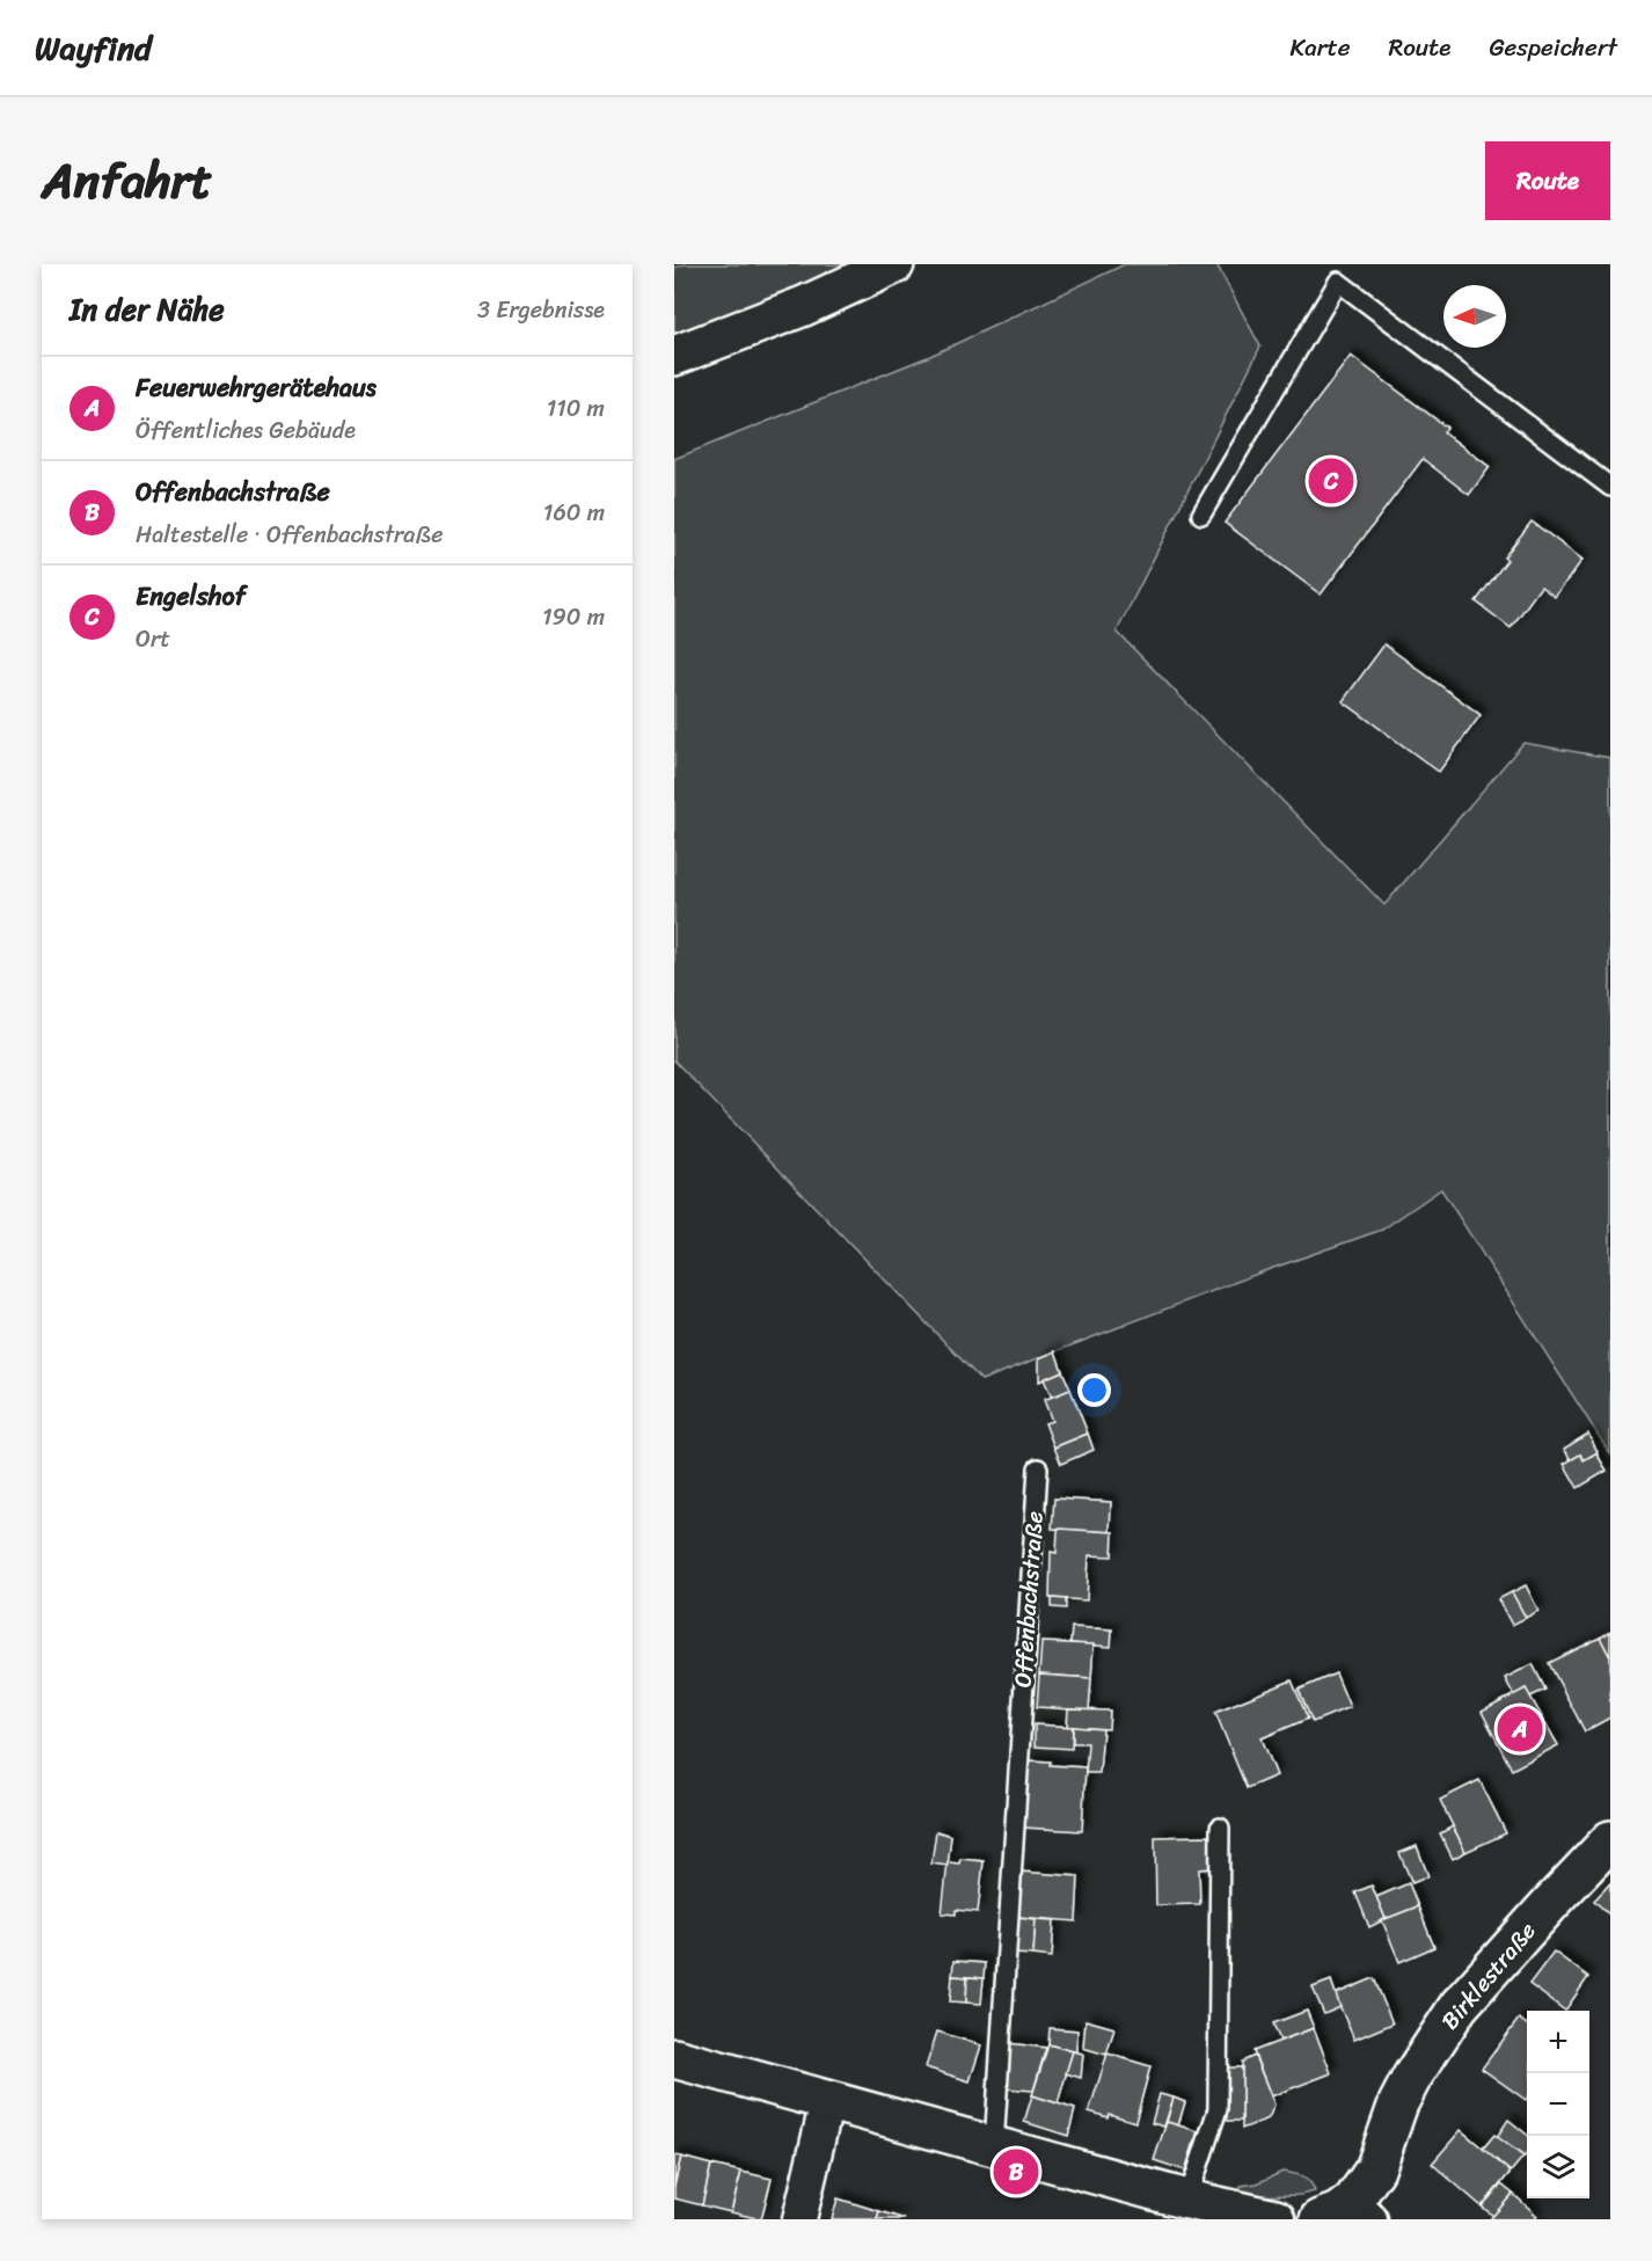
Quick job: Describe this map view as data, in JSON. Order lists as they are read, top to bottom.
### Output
{
  "streets": {
    "street": ["Birklestraße"],
    "lane": ["Offenbachstraße"]
  },
  "north": "left",
  "page": {
    "header": "Wayfind",
    "nav": ["Karte", "Route", "Gespeichert"],
    "title": "Anfahrt",
    "buttons": "Route",
    "heading": ["In der Nähe", "3 Ergebnisse"],
    "list": [
      {
        "mark": "A",
        "name": "Feuerwehrgerätehaus",
        "note": "Öffentliches Gebäude",
        "value": "110 m"
      },
      {
        "mark": "B",
        "name": "Offenbachstraße",
        "note": "Haltestelle · Offenbachstraße",
        "value": "160 m"
      },
      {
        "mark": "C",
        "name": "Engelshof",
        "note": "Ort",
        "value": "190 m"
      }
    ],
    "pins": ["C", "A", "B"],
    "map_buttons": ["+", "−"]
  }
}
